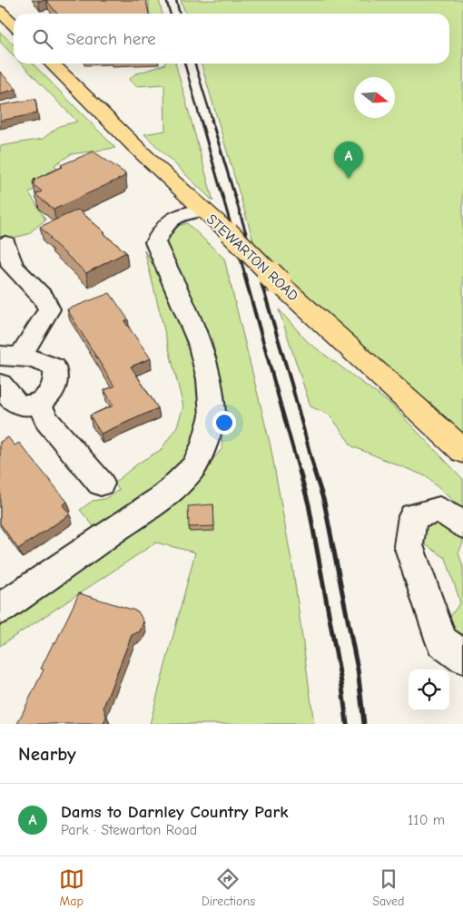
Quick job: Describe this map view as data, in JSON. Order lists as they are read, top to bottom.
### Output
{
  "streets": {
    "main road": ["STEWARTON ROAD"]
  },
  "north": "right",
  "page": {
    "search": "Search here",
    "pins": "A",
    "heading": "Nearby",
    "list": [
      {
        "mark": "A",
        "name": "Dams to Darnley Country Park",
        "note": "Park · Stewarton Road",
        "value": "110 m"
      }
    ],
    "nav": ["Map", "Directions", "Saved"]
  }
}
